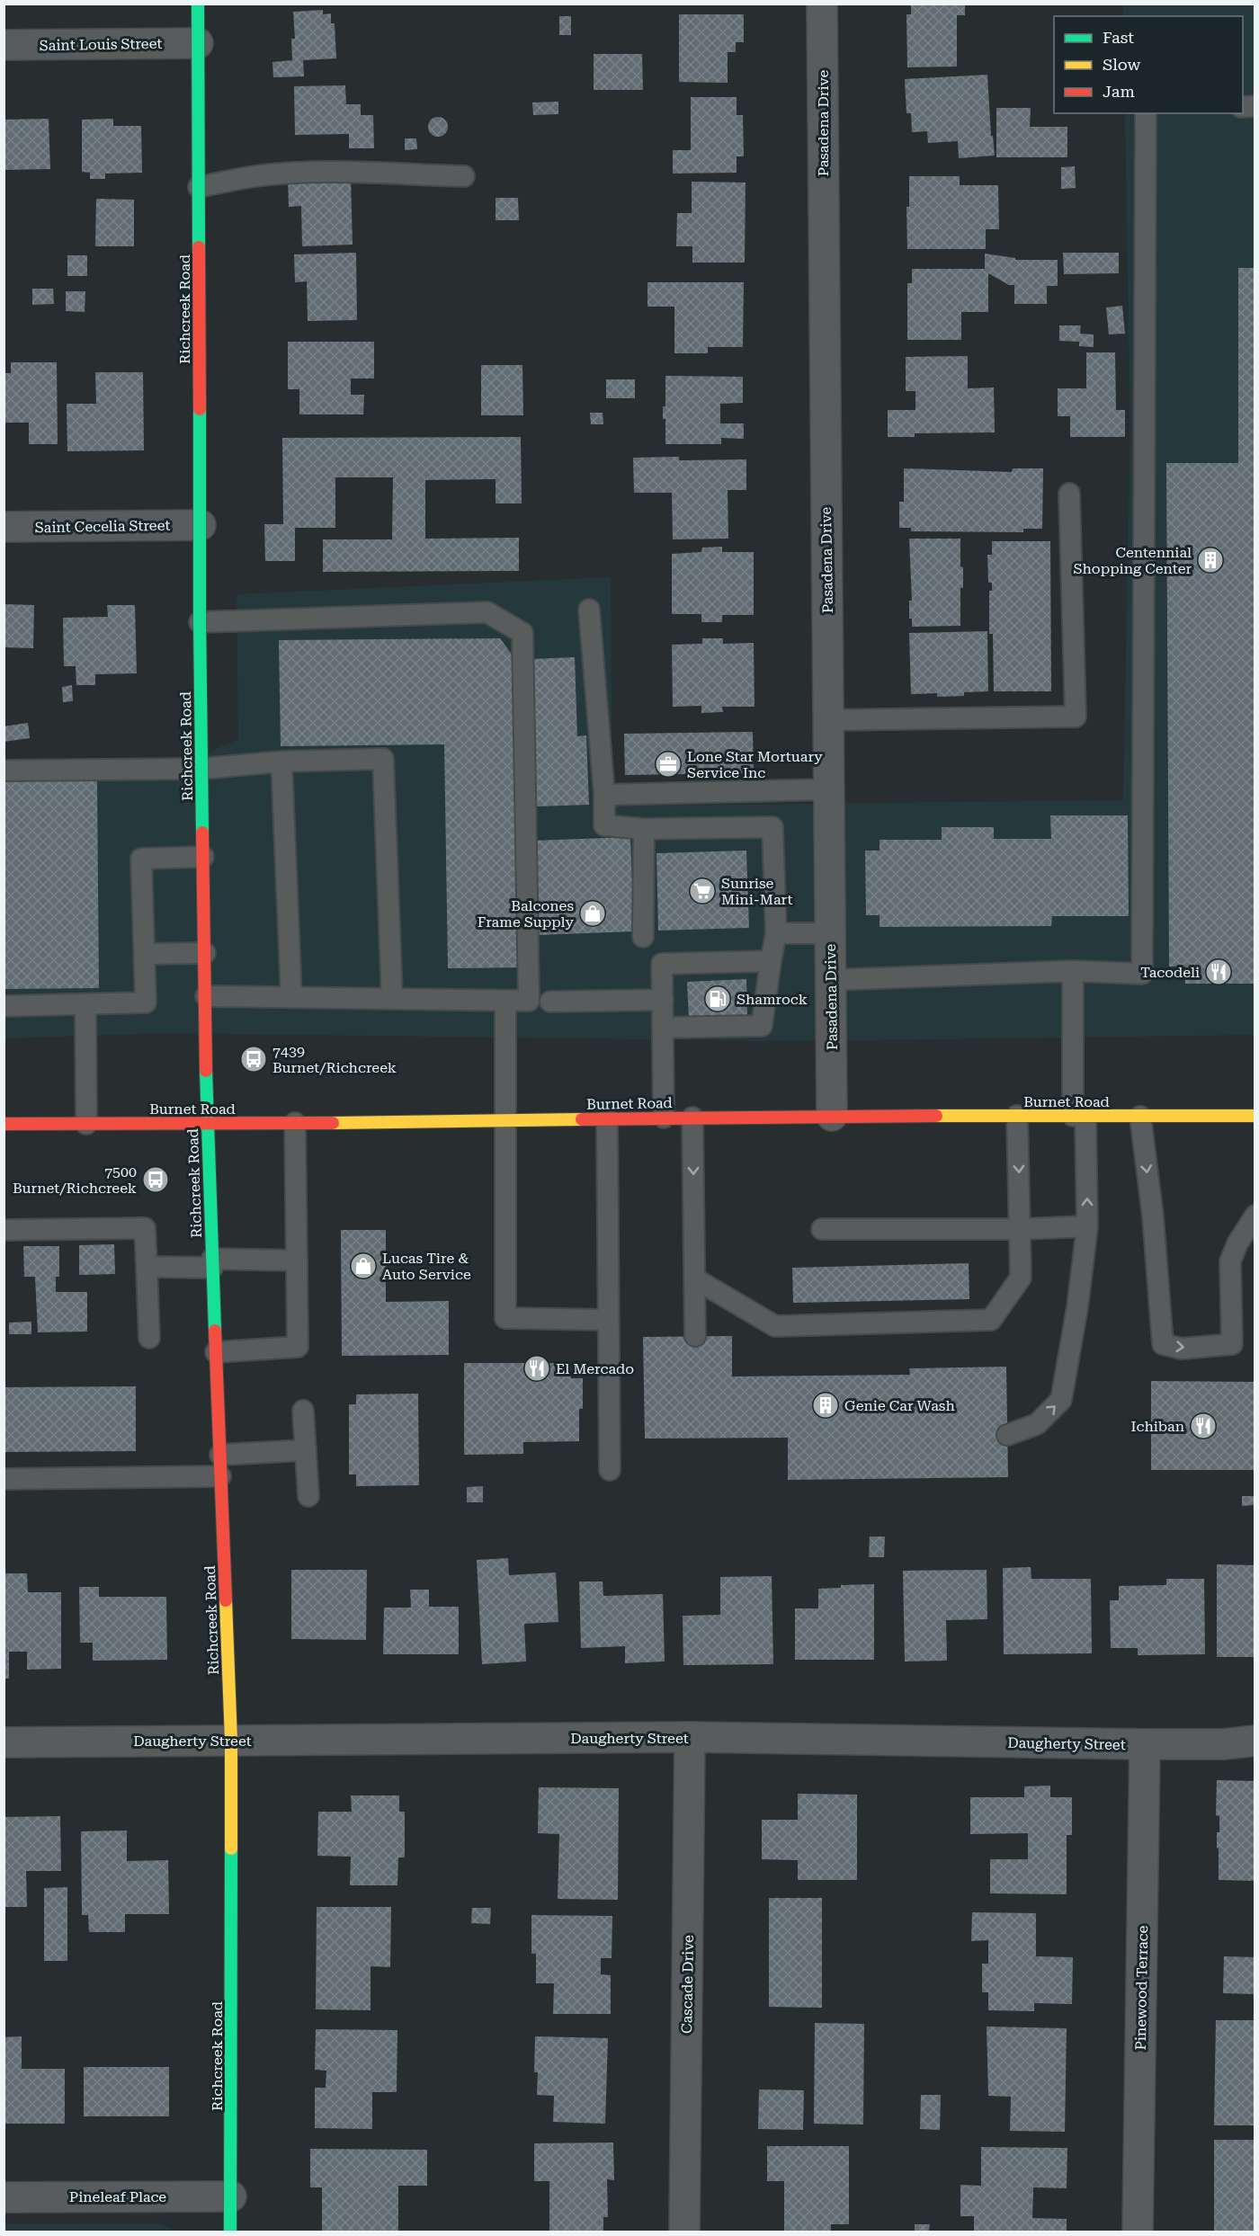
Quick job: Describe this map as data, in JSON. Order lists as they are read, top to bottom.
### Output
{
  "streets": {
    "street": [
      "Saint Louis Street",
      "Pasadena Drive",
      "Richcreek Road",
      "Saint Cecelia Street",
      "Burnet Road",
      "Daugherty Street",
      "Cascade Drive",
      "Pinewood Terrace",
      "Pineleaf Place"
    ]
  },
  "crossings": [
    ["Saint Louis Street", "Richcreek Road"],
    ["Pasadena Drive", "Burnet Road"],
    ["Richcreek Road", "Saint Cecelia Street"],
    ["Richcreek Road", "Burnet Road"],
    ["Richcreek Road", "Daugherty Street"],
    ["Richcreek Road", "Pineleaf Place"],
    ["Daugherty Street", "Cascade Drive"],
    ["Daugherty Street", "Pinewood Terrace"]
  ],
  "places": {
    "building": ["Centennial Shopping Center", "Genie Car Wash"],
    "office": ["Lone Star Mortuary Service Inc"],
    "supermarket": ["Sunrise Mini-Mart"],
    "shop": ["Balcones Frame Supply", "Lucas Tire & Auto Service"],
    "restaurant": ["Tacodeli", "El Mercado", "Ichiban"],
    "fuel station": ["Shamrock"],
    "bus stop": ["7439 Burnet/Richcreek", "7500 Burnet/Richcreek"]
  },
  "legend": ["Fast", "Slow", "Jam"]
}
